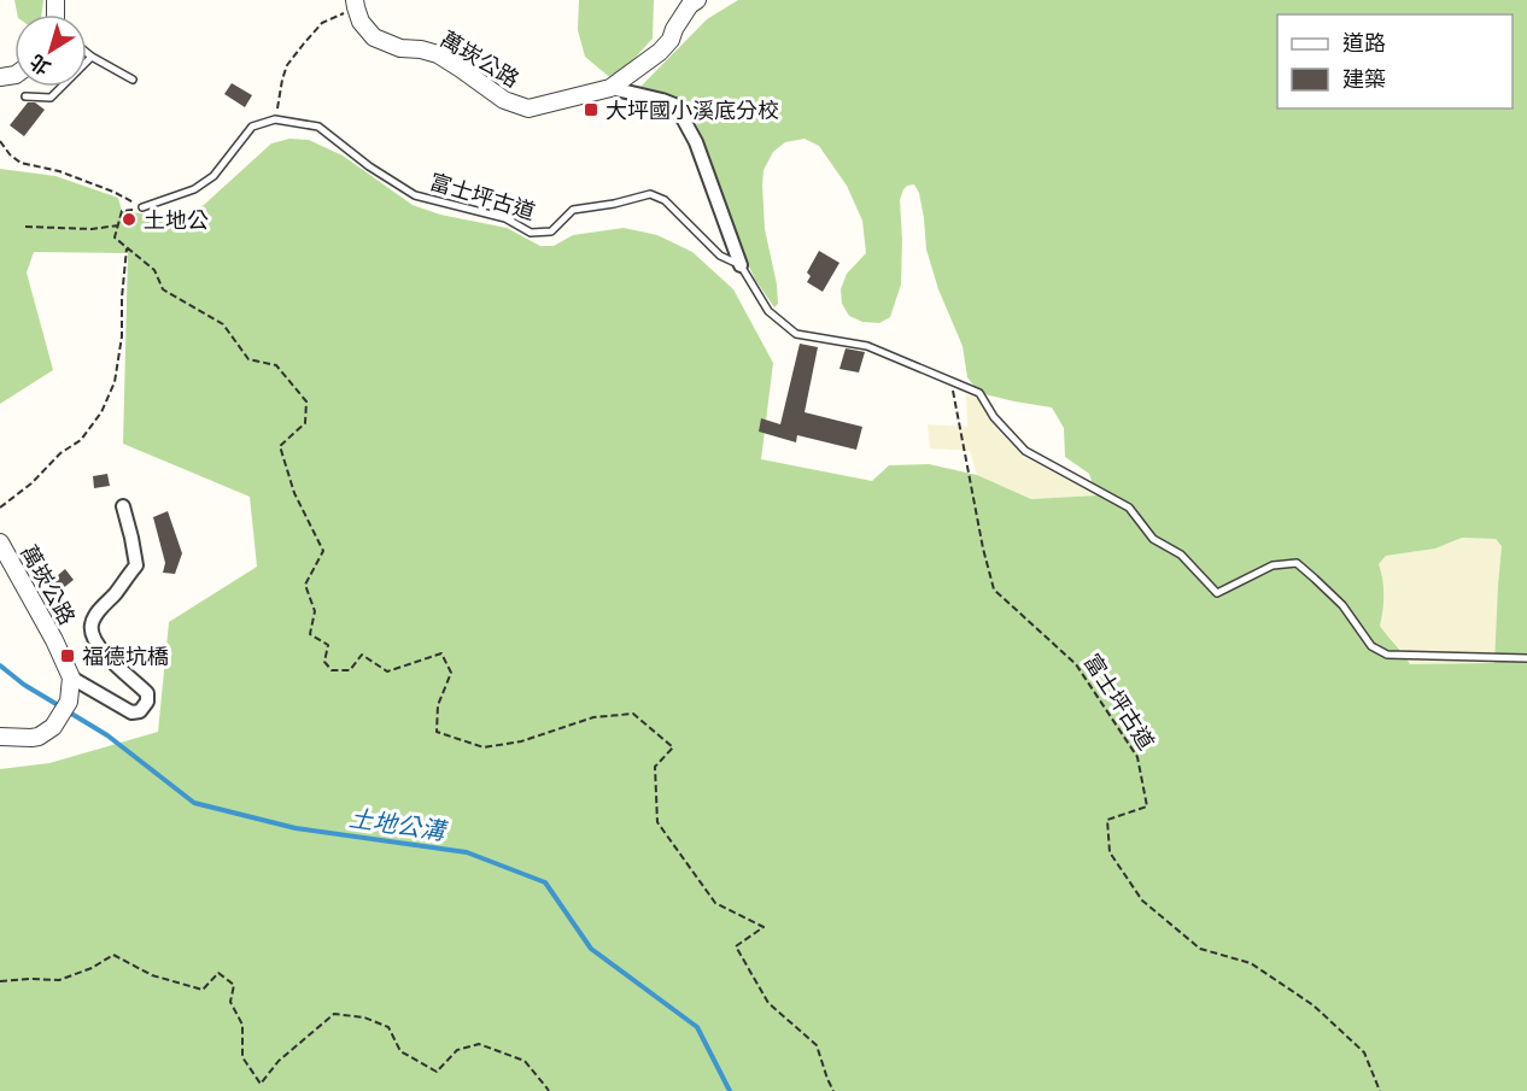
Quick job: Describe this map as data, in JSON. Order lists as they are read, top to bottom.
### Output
{
  "streets": {
    "street": ["萬崁公路"],
    "lane": ["富士坪古道"]
  },
  "water": ["土地公溝"],
  "places": {
    "transit": ["大坪國小溪底分校", "福德坑橋"],
    "other": ["土地公"]
  },
  "legend": ["道路", "建築"],
  "north": "bottom left"
}
